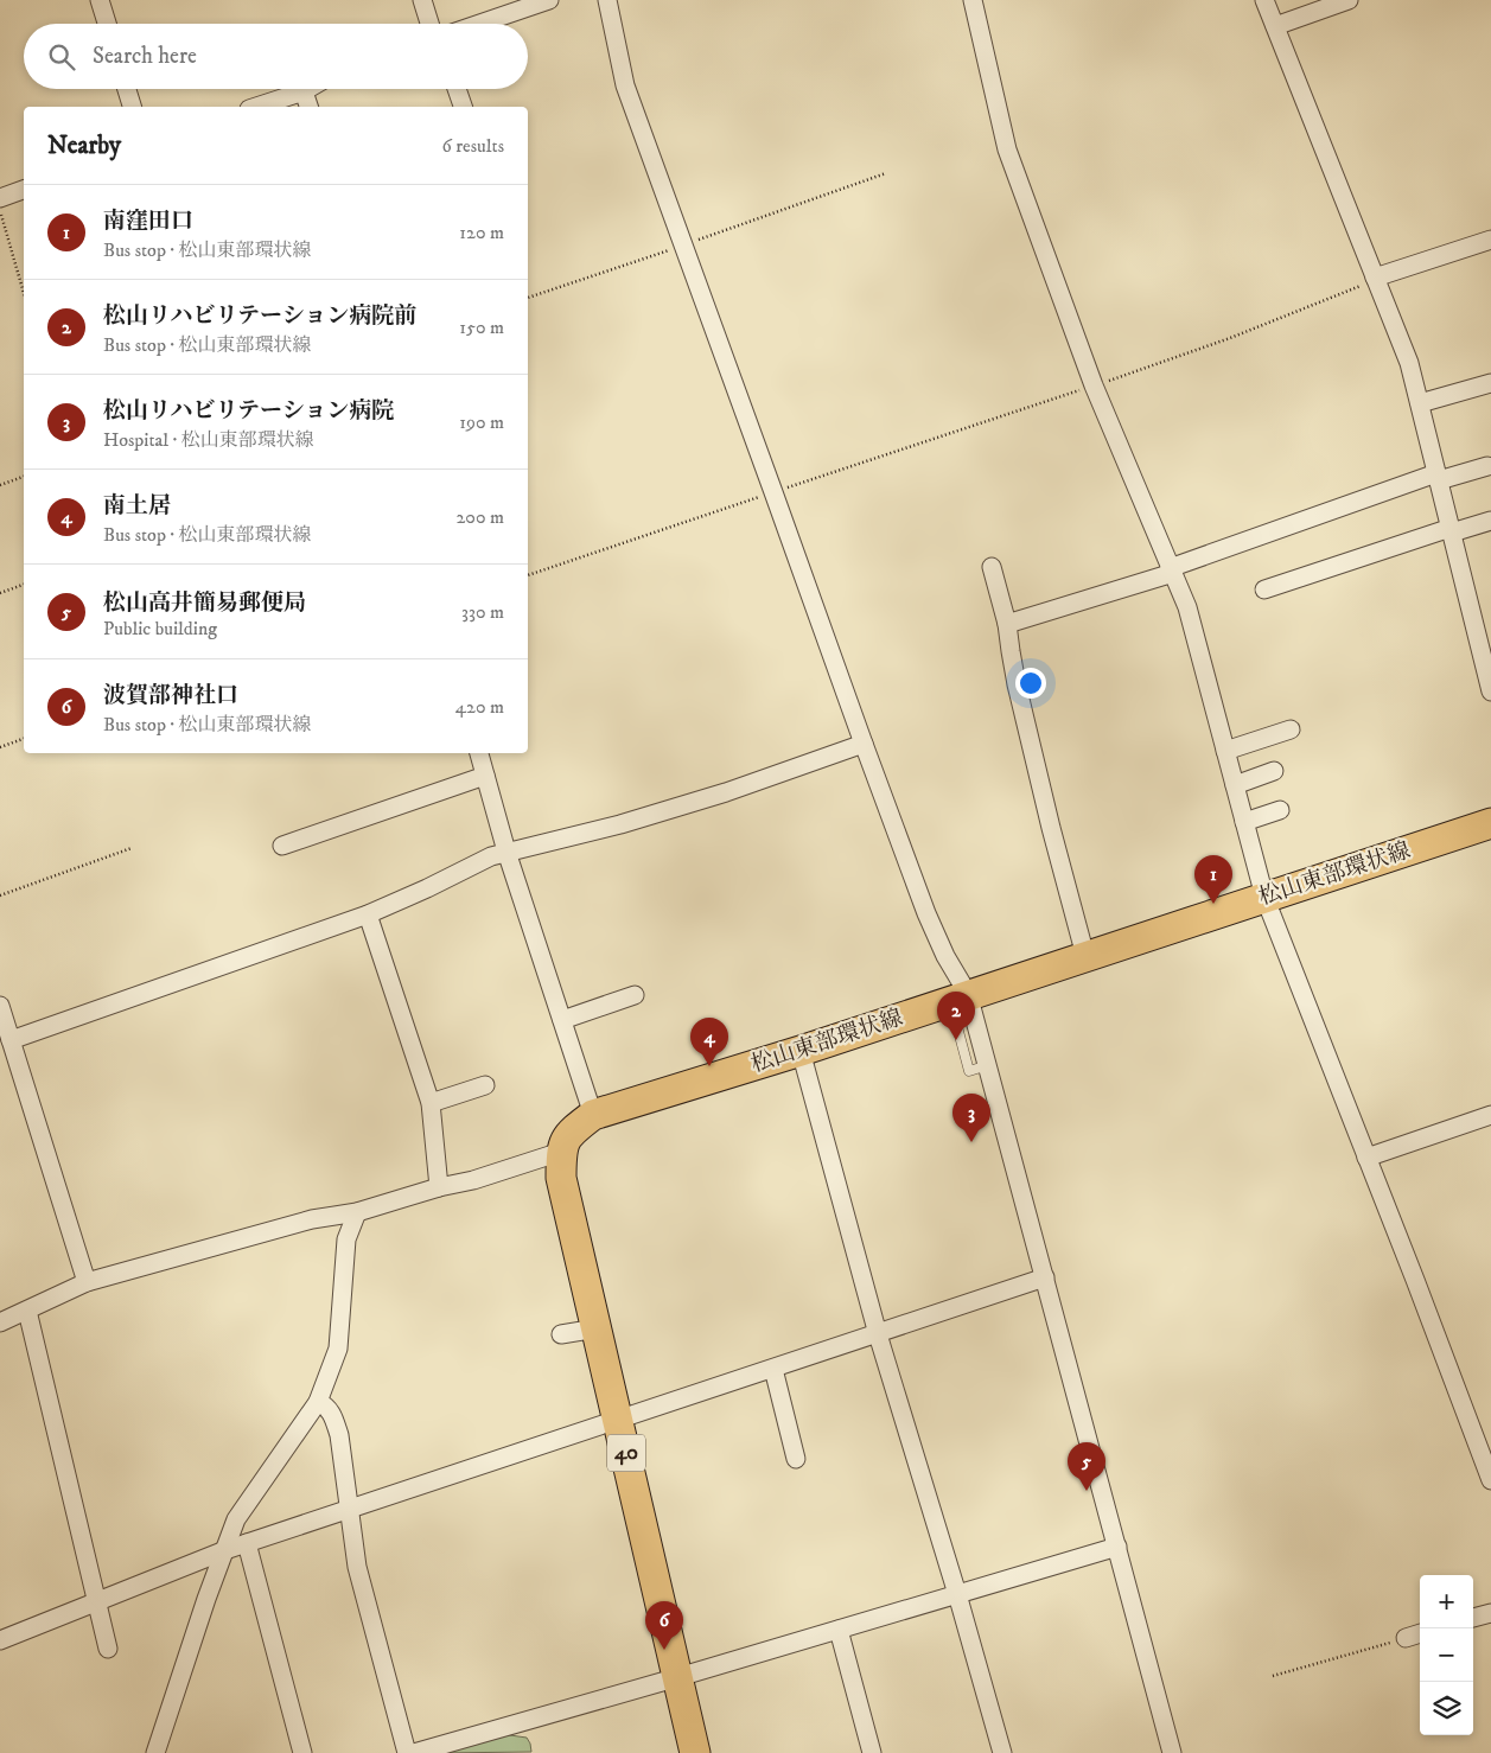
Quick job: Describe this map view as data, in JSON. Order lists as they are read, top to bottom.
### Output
{
  "streets": {
    "main road": ["松山東部環状線", "40"]
  },
  "crossings": [
    ["松山東部環状線", "40"]
  ],
  "page": {
    "search": "Search here",
    "heading": ["Nearby", "6 results"],
    "list": [
      {
        "mark": "1",
        "name": "南窪田口",
        "note": "Bus stop · 松山東部環状線",
        "value": "120 m"
      },
      {
        "mark": "2",
        "name": "松山リハビリテーション病院前",
        "note": "Bus stop · 松山東部環状線",
        "value": "150 m"
      },
      {
        "mark": "3",
        "name": "松山リハビリテーション病院",
        "note": "Hospital · 松山東部環状線",
        "value": "190 m"
      },
      {
        "mark": "4",
        "name": "南土居",
        "note": "Bus stop · 松山東部環状線",
        "value": "200 m"
      },
      {
        "mark": "5",
        "name": "松山高井簡易郵便局",
        "note": "Public building",
        "value": "330 m"
      },
      {
        "mark": "6",
        "name": "波賀部神社口",
        "note": "Bus stop · 松山東部環状線",
        "value": "420 m"
      }
    ],
    "pins": [
      "1",
      "2",
      "4",
      "3",
      "5",
      "6"
    ],
    "map_buttons": ["+", "−"]
  }
}
